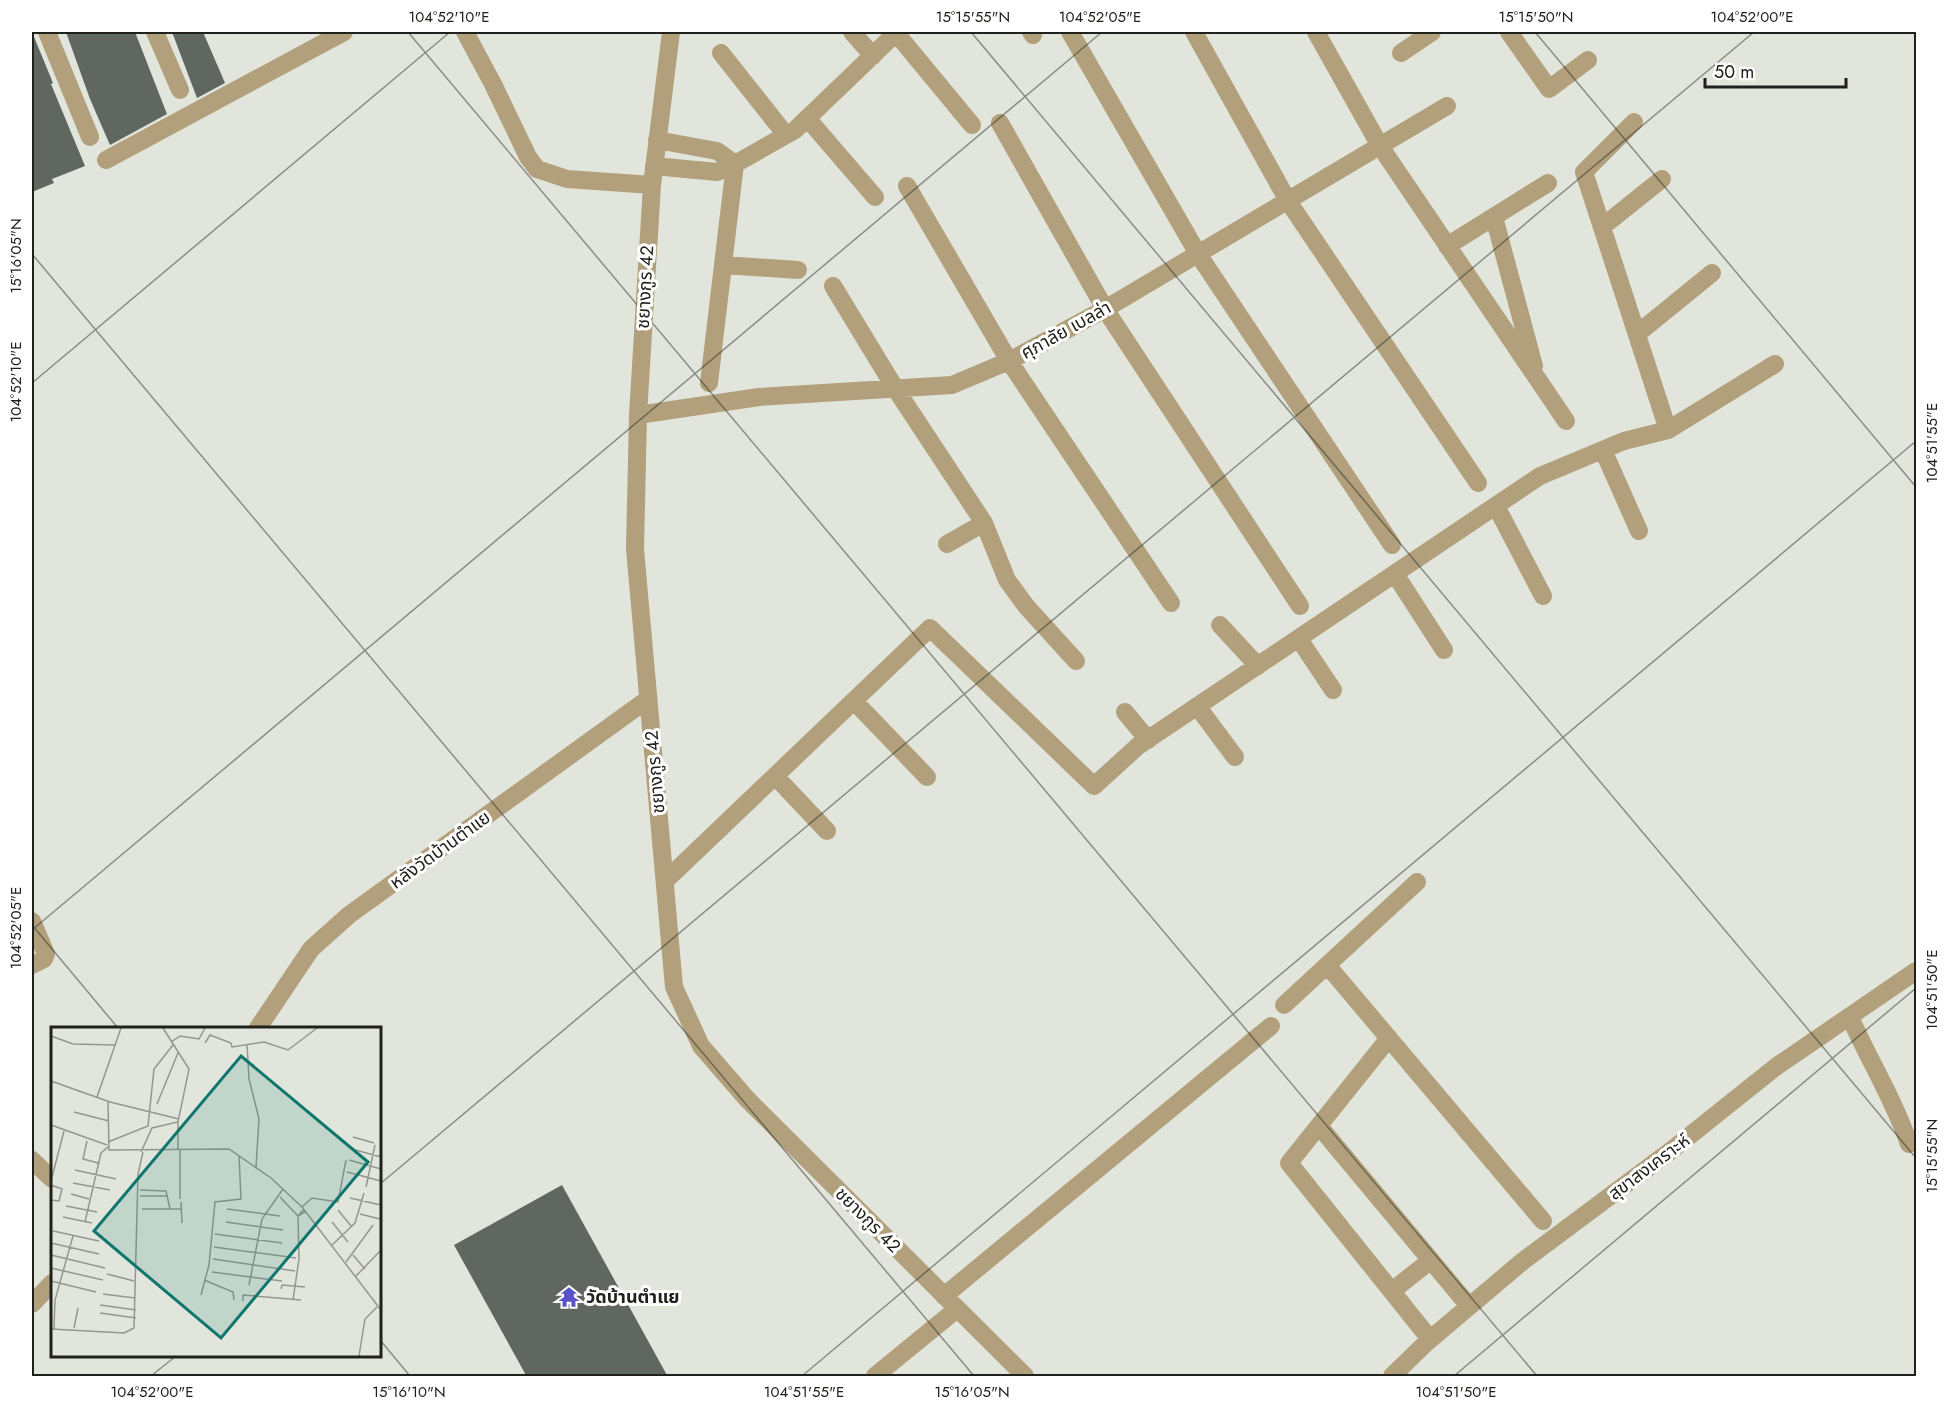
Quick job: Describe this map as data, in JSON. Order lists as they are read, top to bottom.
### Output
{
  "streets": {
    "street": [
      "ชยางกูร 42",
      "ศุภาลัย เบลล่า",
      "หลังวัดบ้านตำแย",
      "สุขาสงเคราะห์"
    ]
  },
  "crossings": [
    ["ชยางกูร 42", "ศุภาลัย เบลล่า"],
    ["ชยางกูร 42", "หลังวัดบ้านตำแย"]
  ],
  "places": {
    "temple": ["วัดบ้านตำแย"]
  },
  "scale_bar": "50 m",
  "coordinates": [
    "104°52'10\"E",
    "15°15'55\"N",
    "104°52'05\"E",
    "15°15'50\"N",
    "104°52'00\"E",
    "15°16'05\"N",
    "104°51'55\"E",
    "104°51'50\"E",
    "15°16'10\"N"
  ]
}
